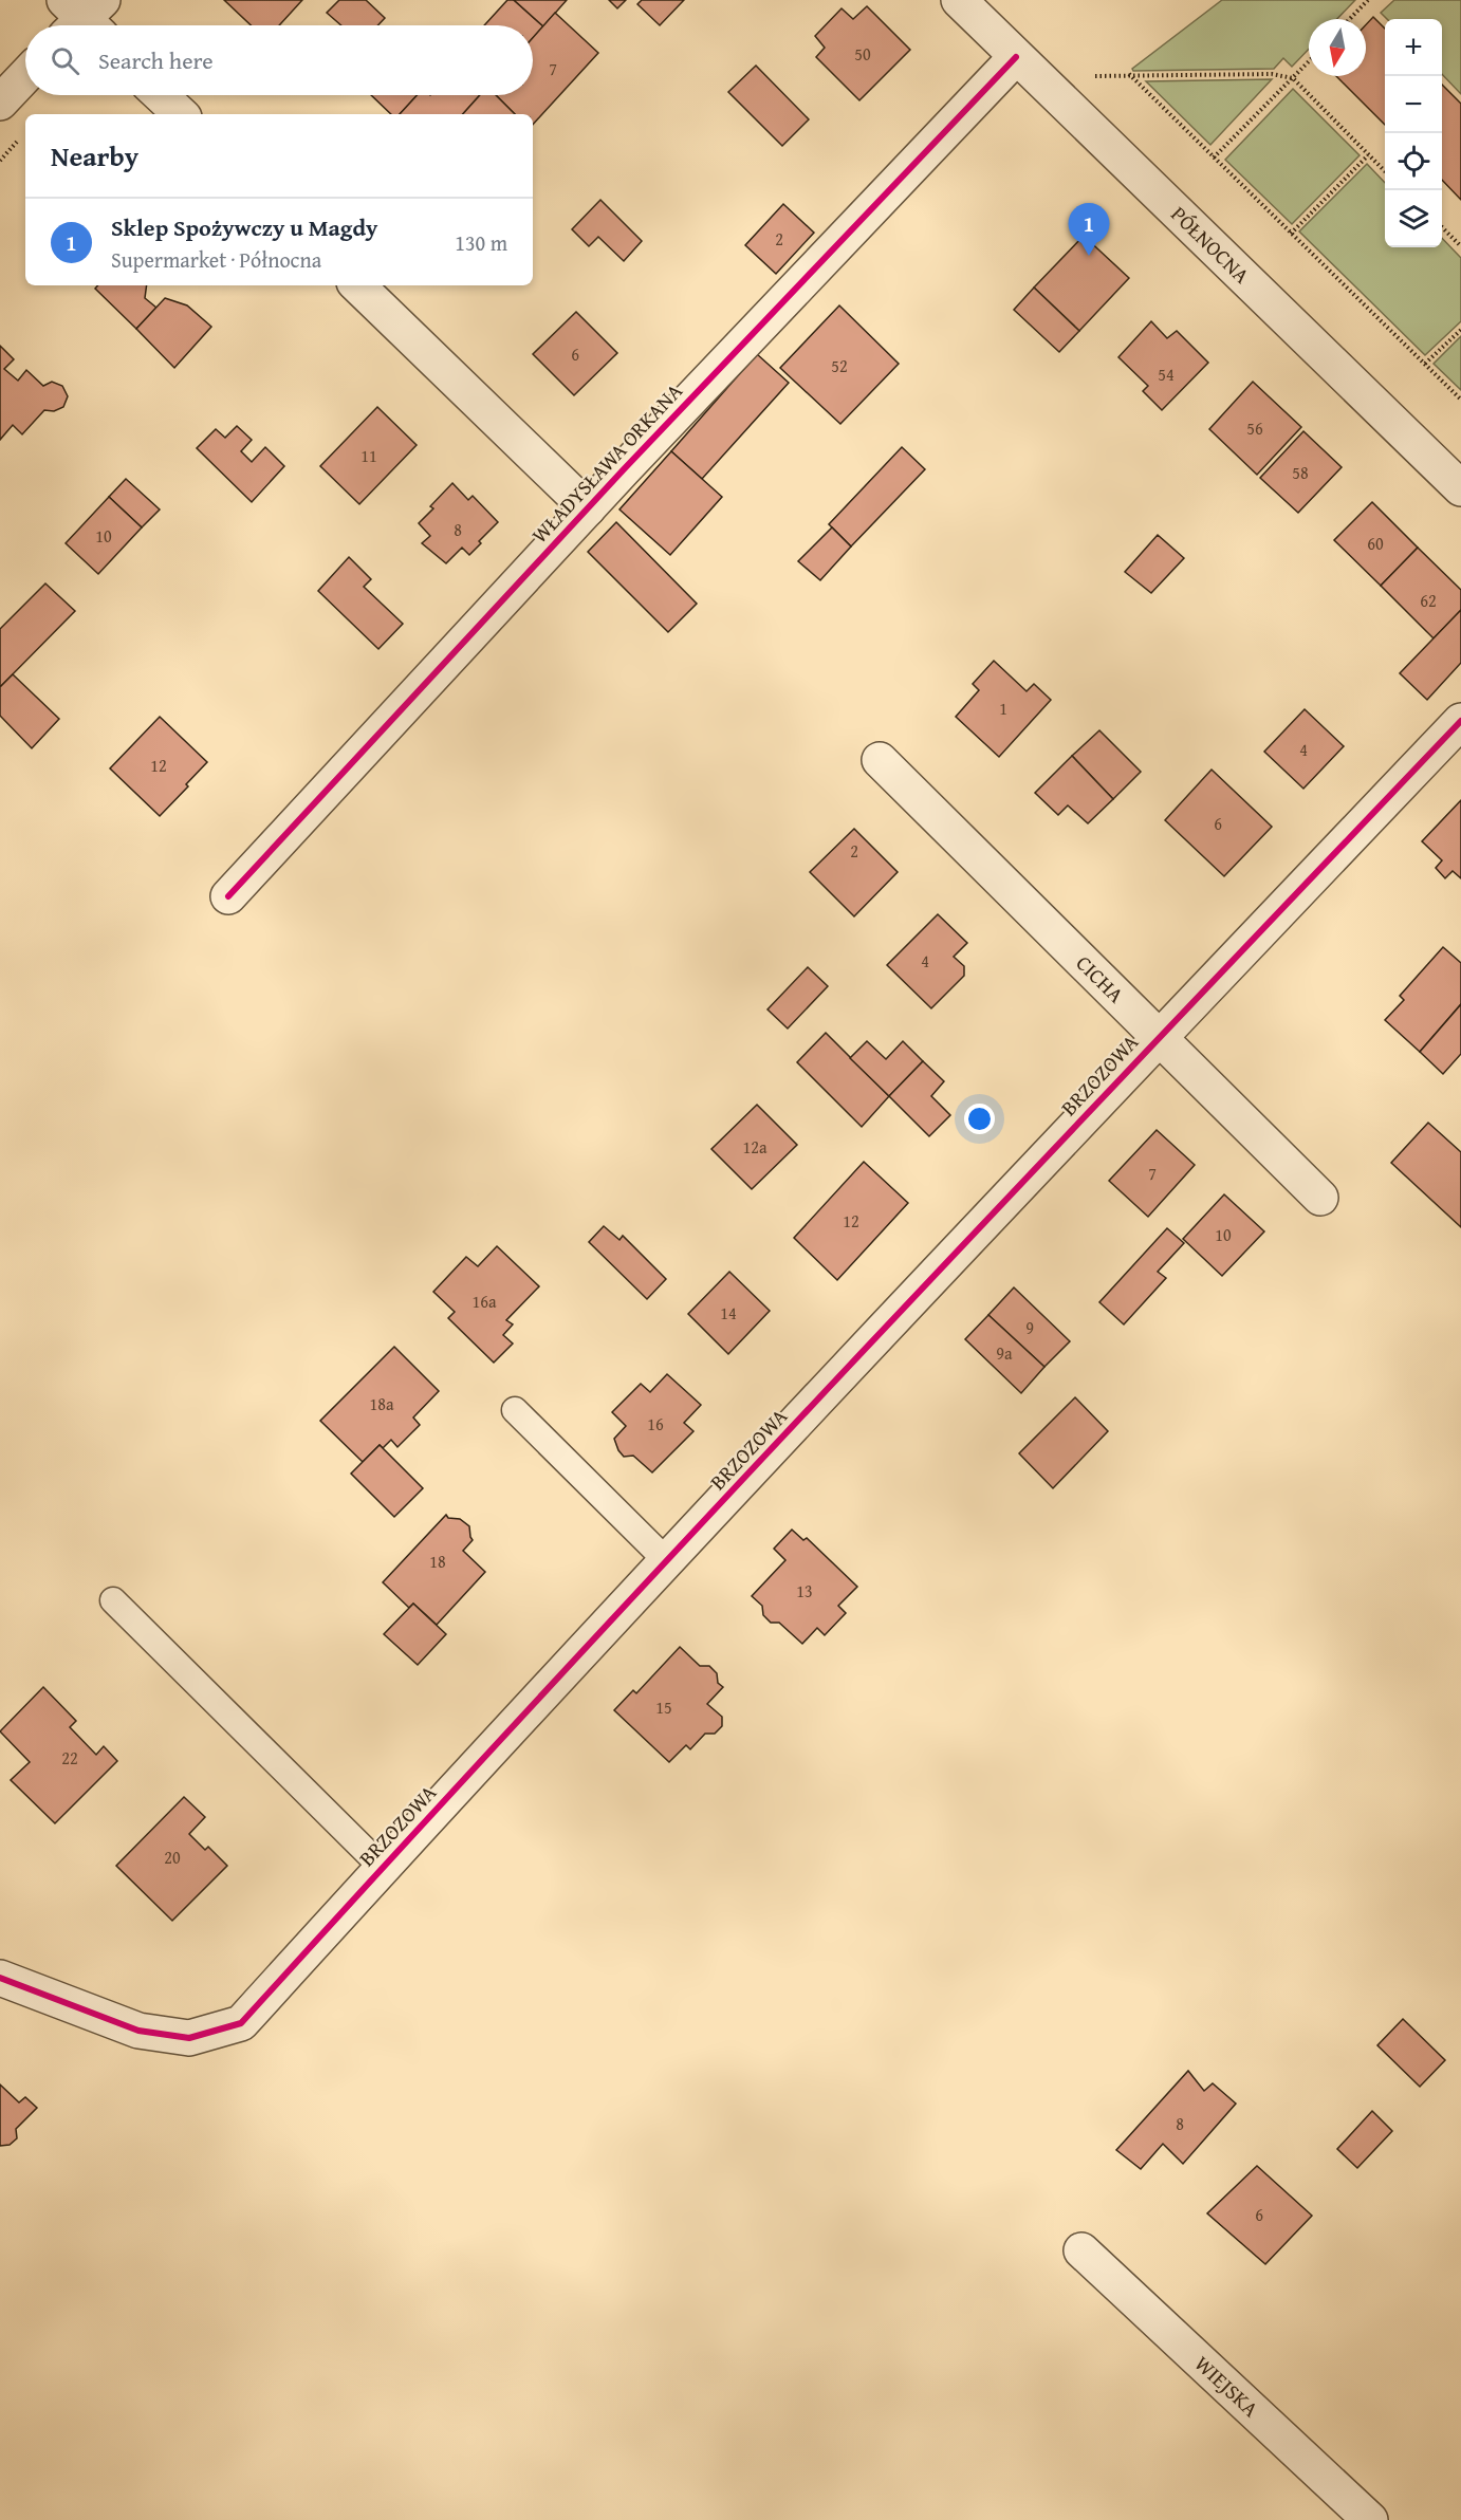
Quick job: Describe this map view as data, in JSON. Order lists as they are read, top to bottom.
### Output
{
  "streets": {
    "street": [
      "PÓŁNOCNA",
      "WŁADYSŁAWA ORKANA",
      "CICHA",
      "BRZOZOWA",
      "WIEJSKA"
    ]
  },
  "crossings": [
    ["PÓŁNOCNA", "WŁADYSŁAWA ORKANA"],
    ["CICHA", "BRZOZOWA"]
  ],
  "house_numbers": [
    "50",
    "7",
    "2",
    "6",
    "52",
    "54",
    "56",
    "11",
    "58",
    "8",
    "10",
    "60",
    "62",
    "1",
    "4",
    "12",
    "6",
    "2",
    "4",
    "12a",
    "7",
    "12",
    "10",
    "16a",
    "14",
    "9",
    "9a",
    "18a",
    "16",
    "18",
    "13",
    "15",
    "22",
    "20",
    "8",
    "6"
  ],
  "north": "bottom",
  "page": {
    "map_buttons": ["+", "−"],
    "search": "Search here",
    "heading": "Nearby",
    "list": [
      {
        "mark": "1",
        "name": "Sklep Spożywczy u Magdy",
        "note": "Supermarket · Północna",
        "value": "130 m"
      }
    ],
    "pins": "1"
  }
}
